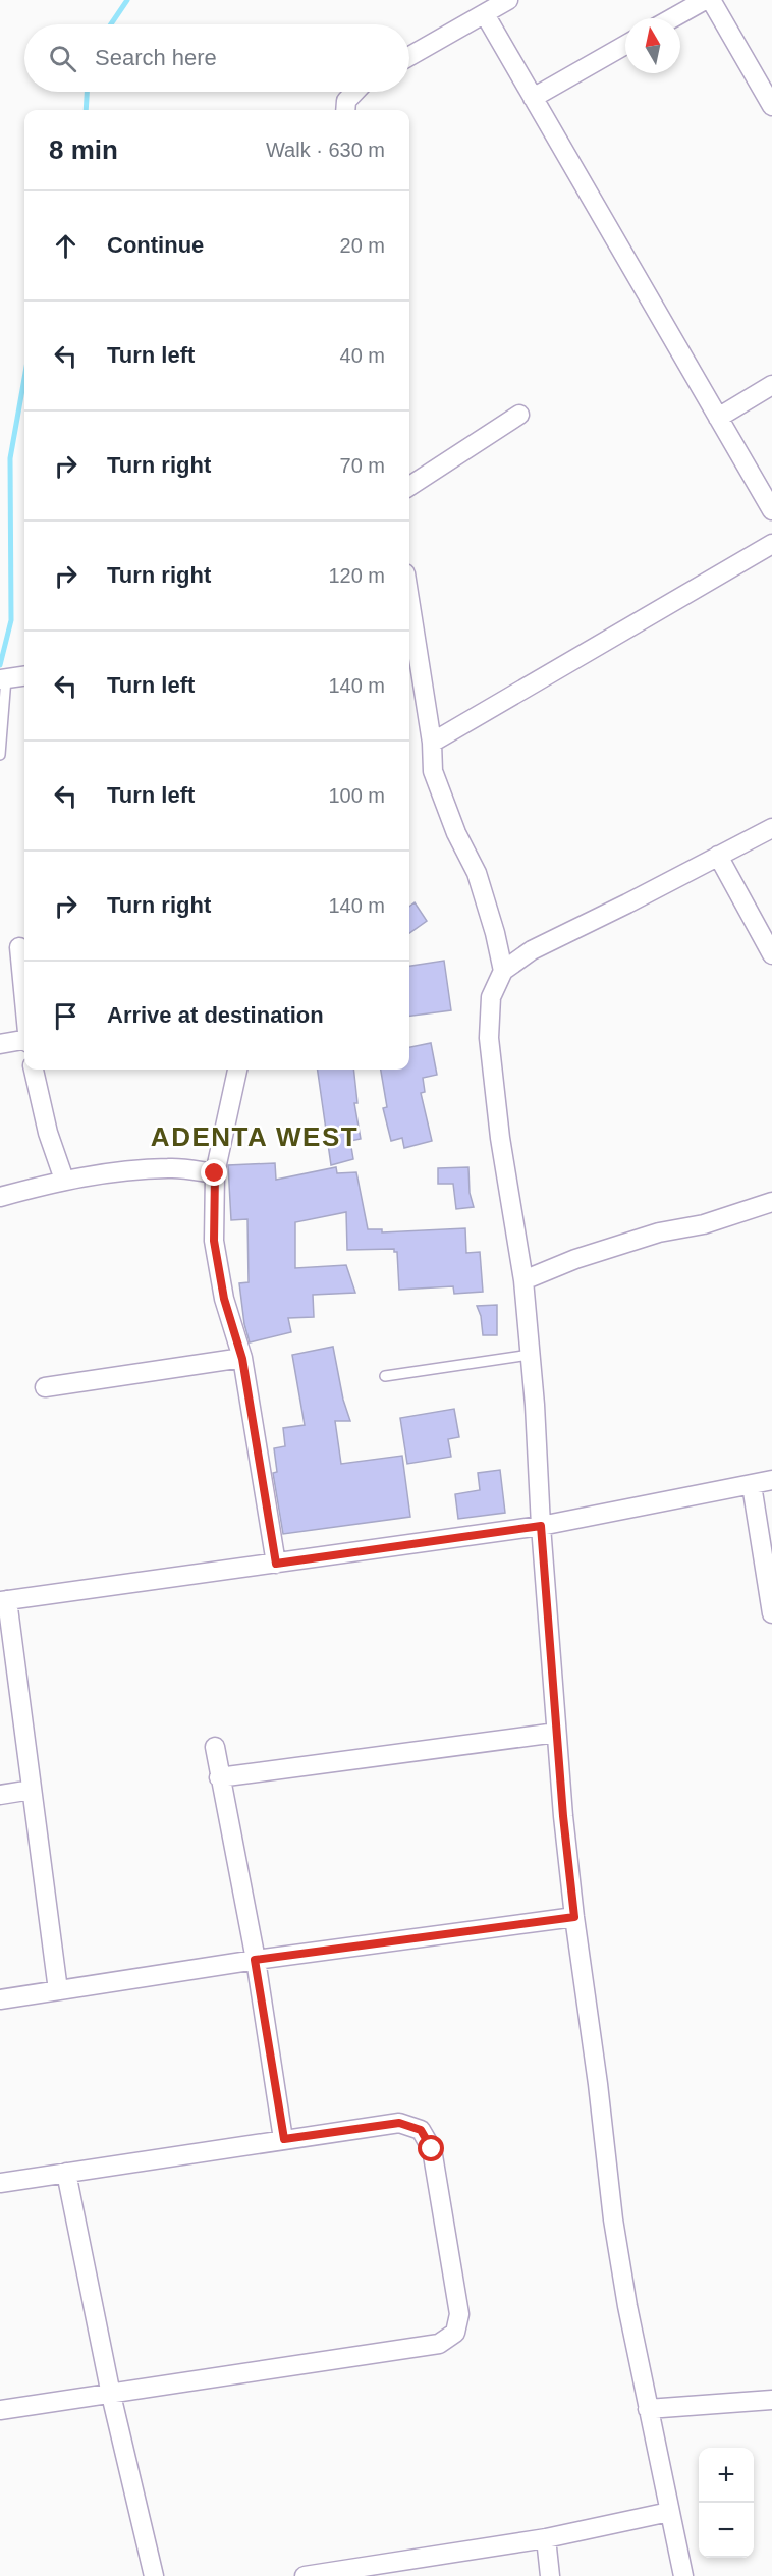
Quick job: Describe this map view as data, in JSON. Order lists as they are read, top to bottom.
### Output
{
  "districts": ["ADENTA WEST"],
  "north": "top",
  "page": {
    "search": "Search here",
    "heading": ["8 min", "Walk · 630 m"],
    "list": [
      ["Continue", "20 m"],
      ["Turn left", "40 m"],
      ["Turn right", "70 m"],
      ["Turn right", "120 m"],
      ["Turn left", "140 m"],
      ["Turn left", "100 m"],
      ["Turn right", "140 m"],
      "Arrive at destination"
    ],
    "map_buttons": ["+", "−"]
  }
}
